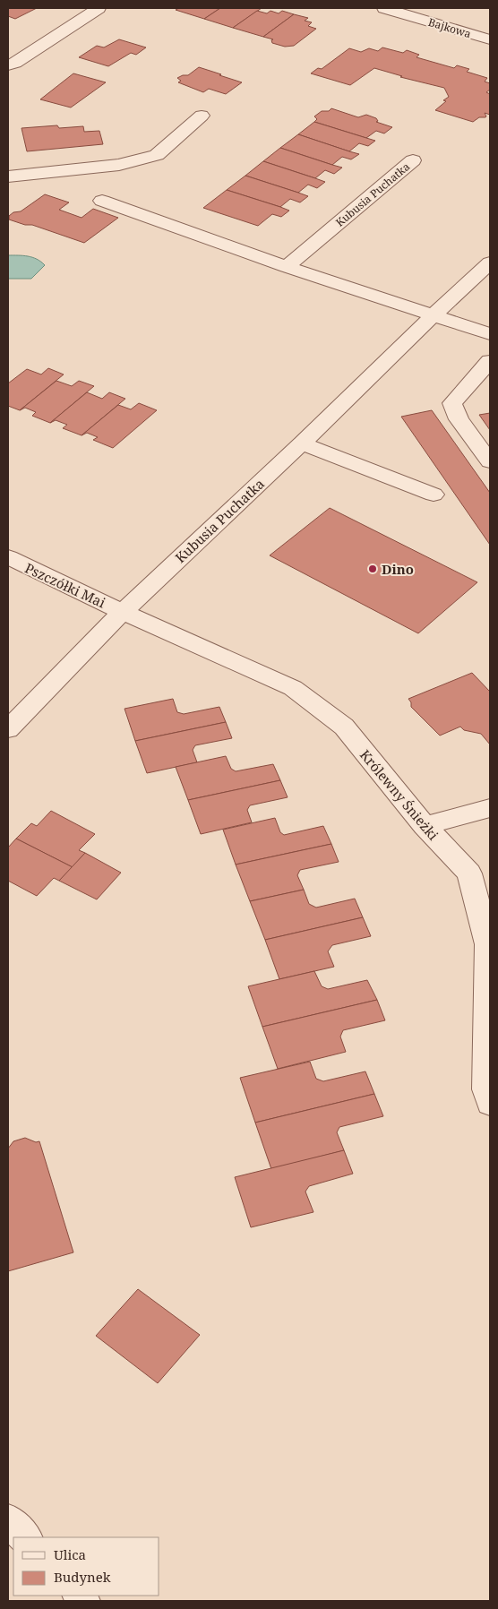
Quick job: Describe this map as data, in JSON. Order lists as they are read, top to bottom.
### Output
{
  "streets": {
    "street": [
      "Bajkowa",
      "Kubusia Puchatka",
      "Pszczółki Mai",
      "Królewny Śnieżki"
    ]
  },
  "crossings": [
    ["Kubusia Puchatka", "Pszczółki Mai"],
    ["Kubusia Puchatka", "Królewny Śnieżki"],
    ["Pszczółki Mai", "Królewny Śnieżki"]
  ],
  "places": ["Dino"],
  "legend": ["Ulica", "Budynek"]
}
